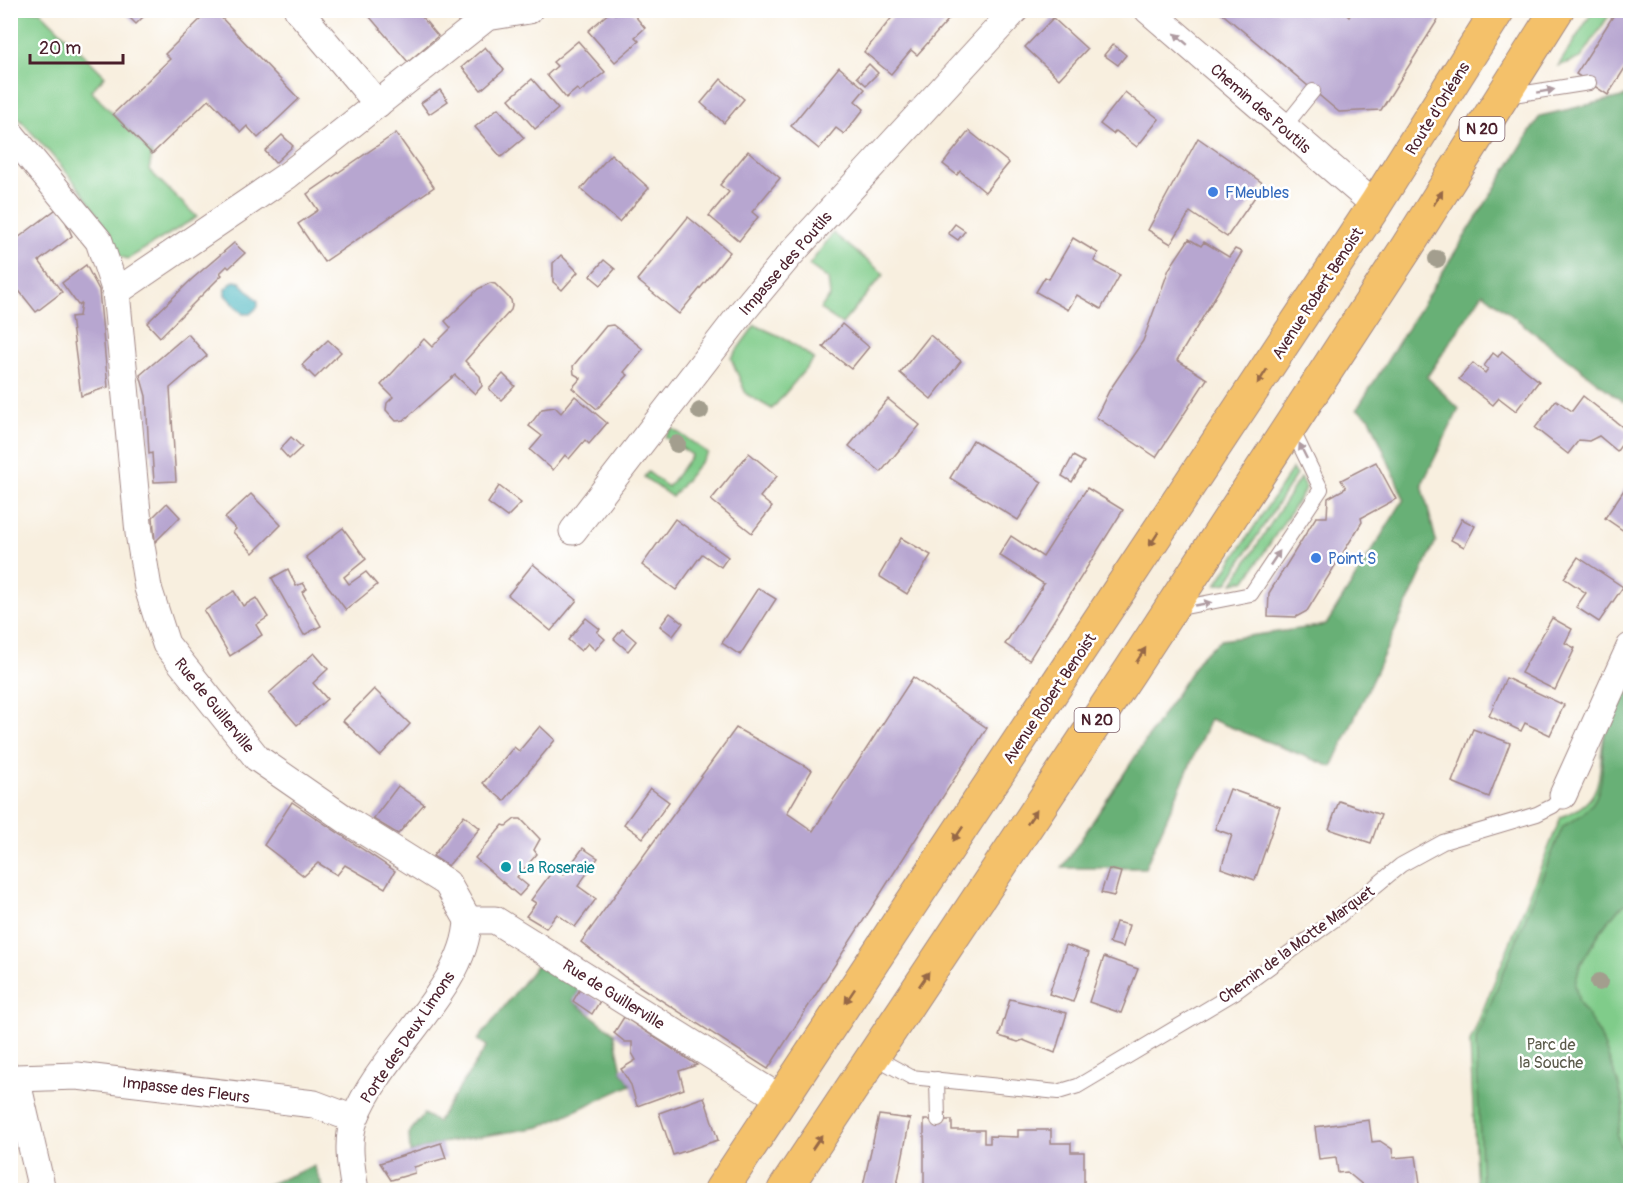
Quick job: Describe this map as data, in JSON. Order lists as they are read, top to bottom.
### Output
{
  "streets": {
    "main road": ["Route d'Orléans", "N 20", "Avenue Robert Benoist"],
    "street": [
      "Chemin des Poutils",
      "Impasse des Poutils",
      "Rue de Guillerville",
      "Chemin de la Motte Marquet",
      "Porte des Deux Limons",
      "Impasse des Fleurs"
    ]
  },
  "crossings": [
    ["Chemin des Poutils", "Route d'Orléans"],
    ["Chemin des Poutils", "Avenue Robert Benoist"],
    ["Route d'Orléans", "Avenue Robert Benoist"],
    ["N 20", "Chemin de la Motte Marquet"],
    ["Avenue Robert Benoist", "Rue de Guillerville"],
    ["Rue de Guillerville", "Porte des Deux Limons"],
    ["Porte des Deux Limons", "Impasse des Fleurs"]
  ],
  "one_way": ["Chemin des Poutils"],
  "parks": ["Parc de la Souche"],
  "places": ["FMeubles", "Point S", "La Roseraie"],
  "scale_bar": "20 m"
}
